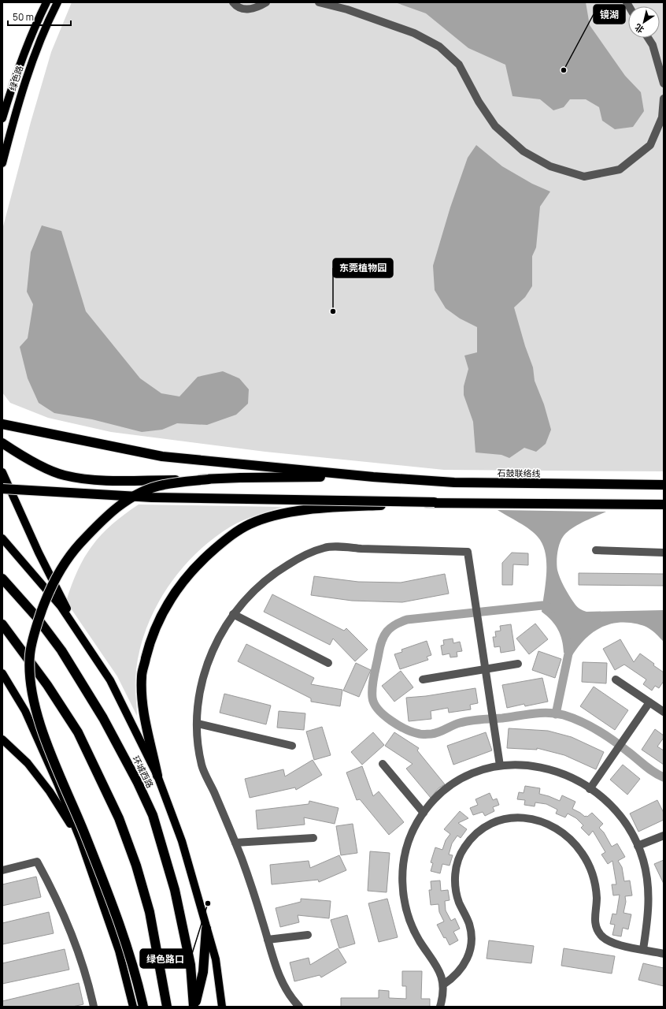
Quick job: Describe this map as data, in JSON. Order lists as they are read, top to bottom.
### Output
{
  "streets": {
    "highway": ["石鼓联络线", "环城西路"],
    "main road": ["绿色路"]
  },
  "places": ["镜湖", "东莞植物园", "绿色路口"],
  "scale_bar": "50 m",
  "north": "bottom left"
}
